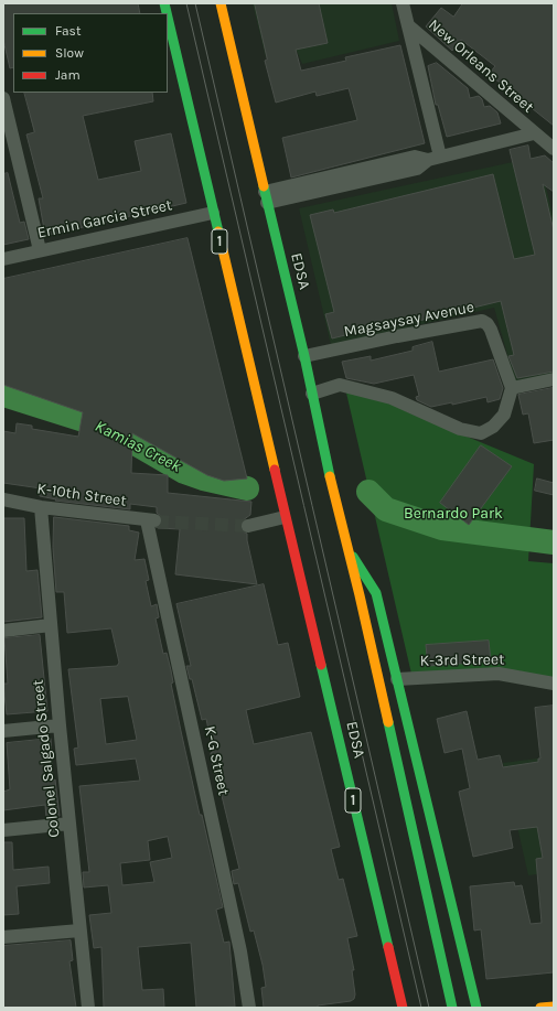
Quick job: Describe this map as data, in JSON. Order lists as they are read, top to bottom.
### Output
{
  "streets": {
    "main road": ["1", "EDSA"],
    "street": [
      "New Orleans Street",
      "Ermin Garcia Street",
      "Magsaysay Avenue",
      "K-10th Street",
      "K-3rd Street",
      "Colonel Salgado Street",
      "K-G Street"
    ]
  },
  "crossings": [
    ["Ermin Garcia Street", "EDSA"],
    ["EDSA", "Magsaysay Avenue"],
    ["EDSA", "K-3rd Street"],
    ["K-10th Street", "Colonel Salgado Street"],
    ["K-10th Street", "K-G Street"]
  ],
  "water": ["Kamias Creek"],
  "parks": ["Bernardo Park"],
  "legend": ["Fast", "Slow", "Jam"]
}
